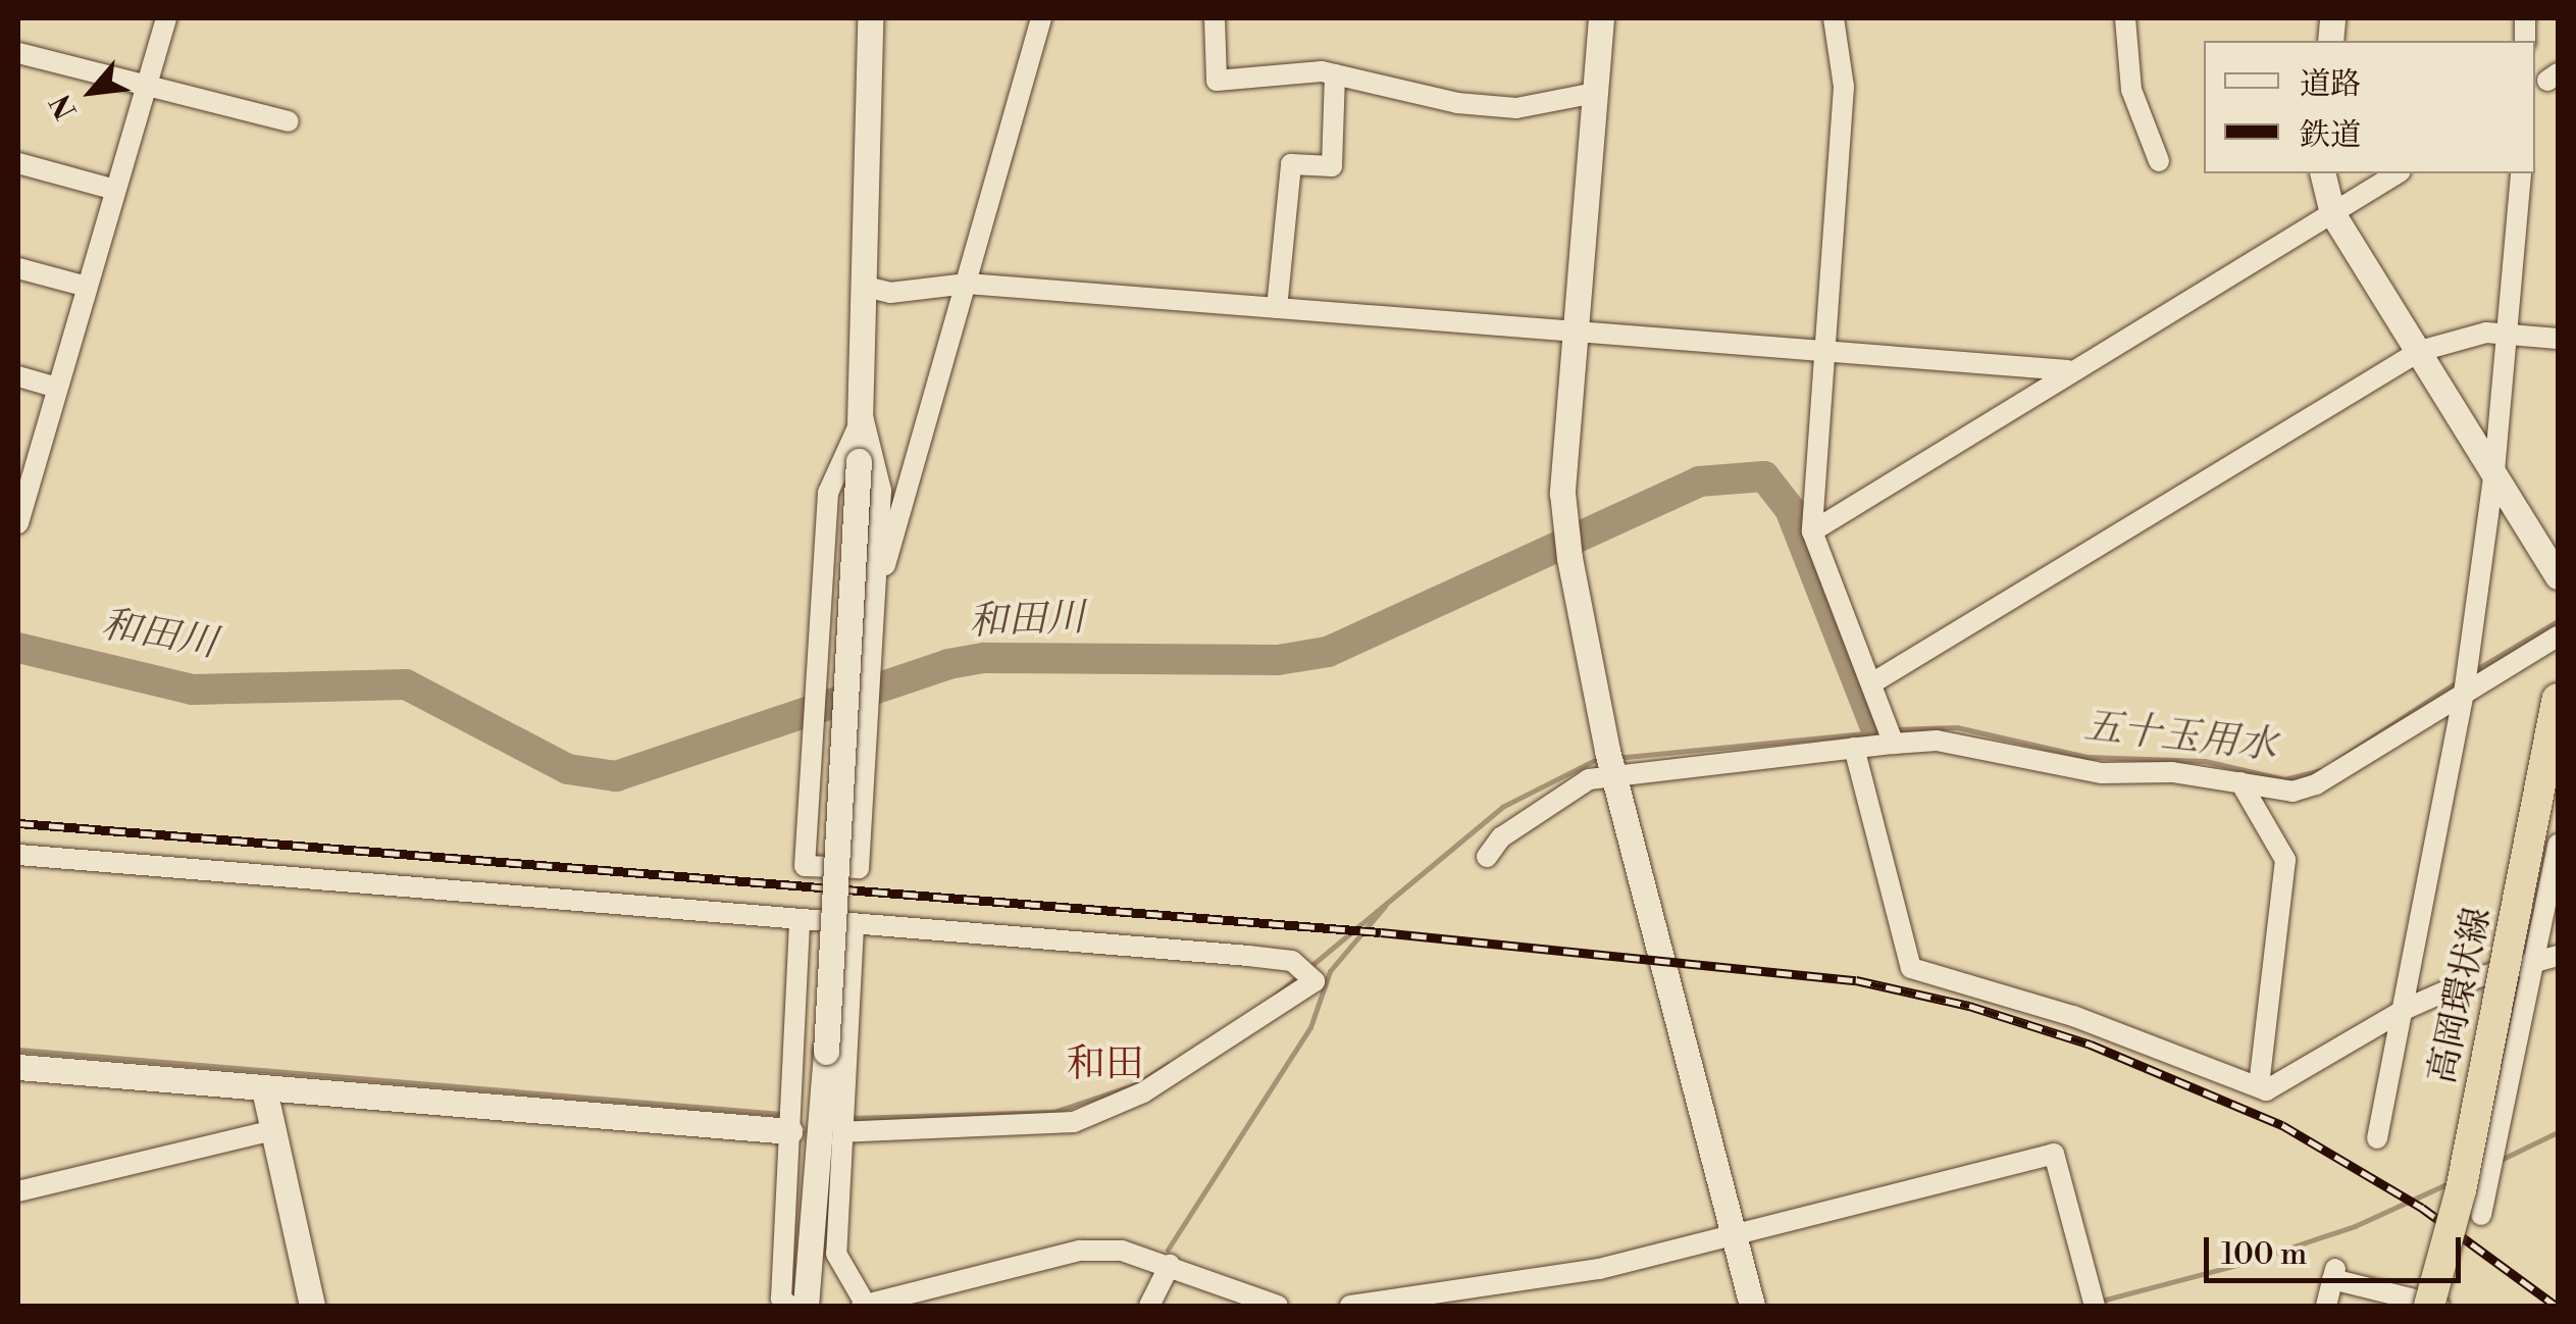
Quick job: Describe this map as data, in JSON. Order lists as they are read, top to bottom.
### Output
{
  "streets": {
    "main road": ["高岡環状線"]
  },
  "districts": ["和田"],
  "water": ["和田川", "五十玉用水"],
  "legend": ["道路", "鉄道"],
  "scale_bar": "100 m",
  "north": "bottom left"
}
